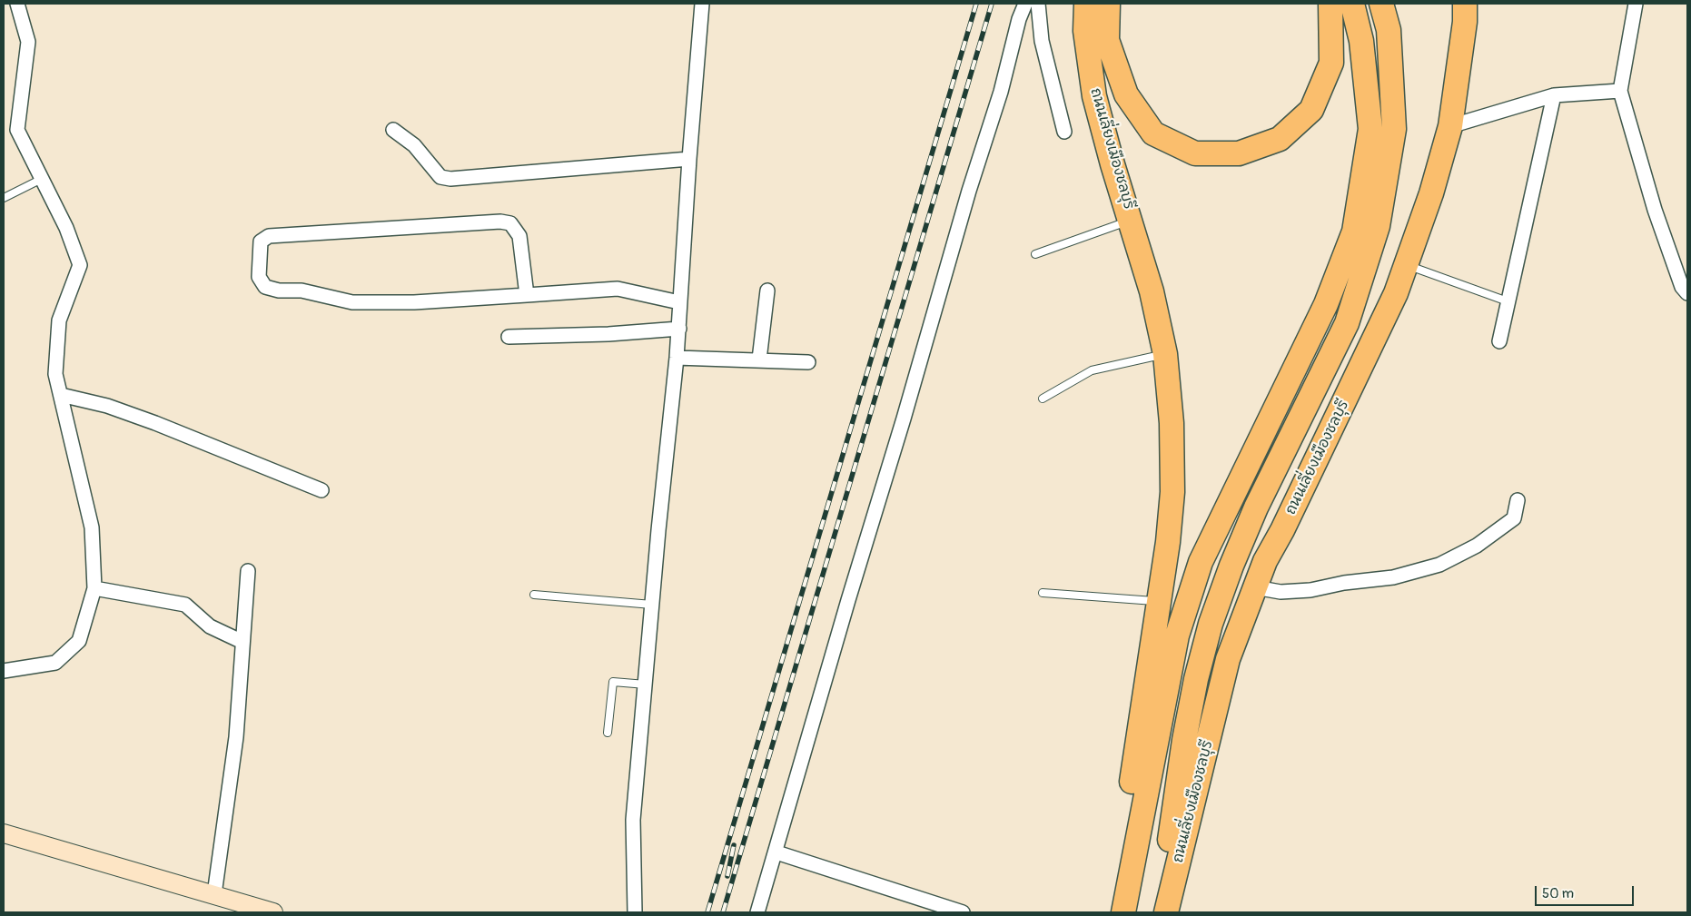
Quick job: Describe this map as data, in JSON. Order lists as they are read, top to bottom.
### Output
{
  "streets": {
    "highway": ["ถนนเลี่ยงเมืองชลบุรี"]
  },
  "scale_bar": "50 m"
}
